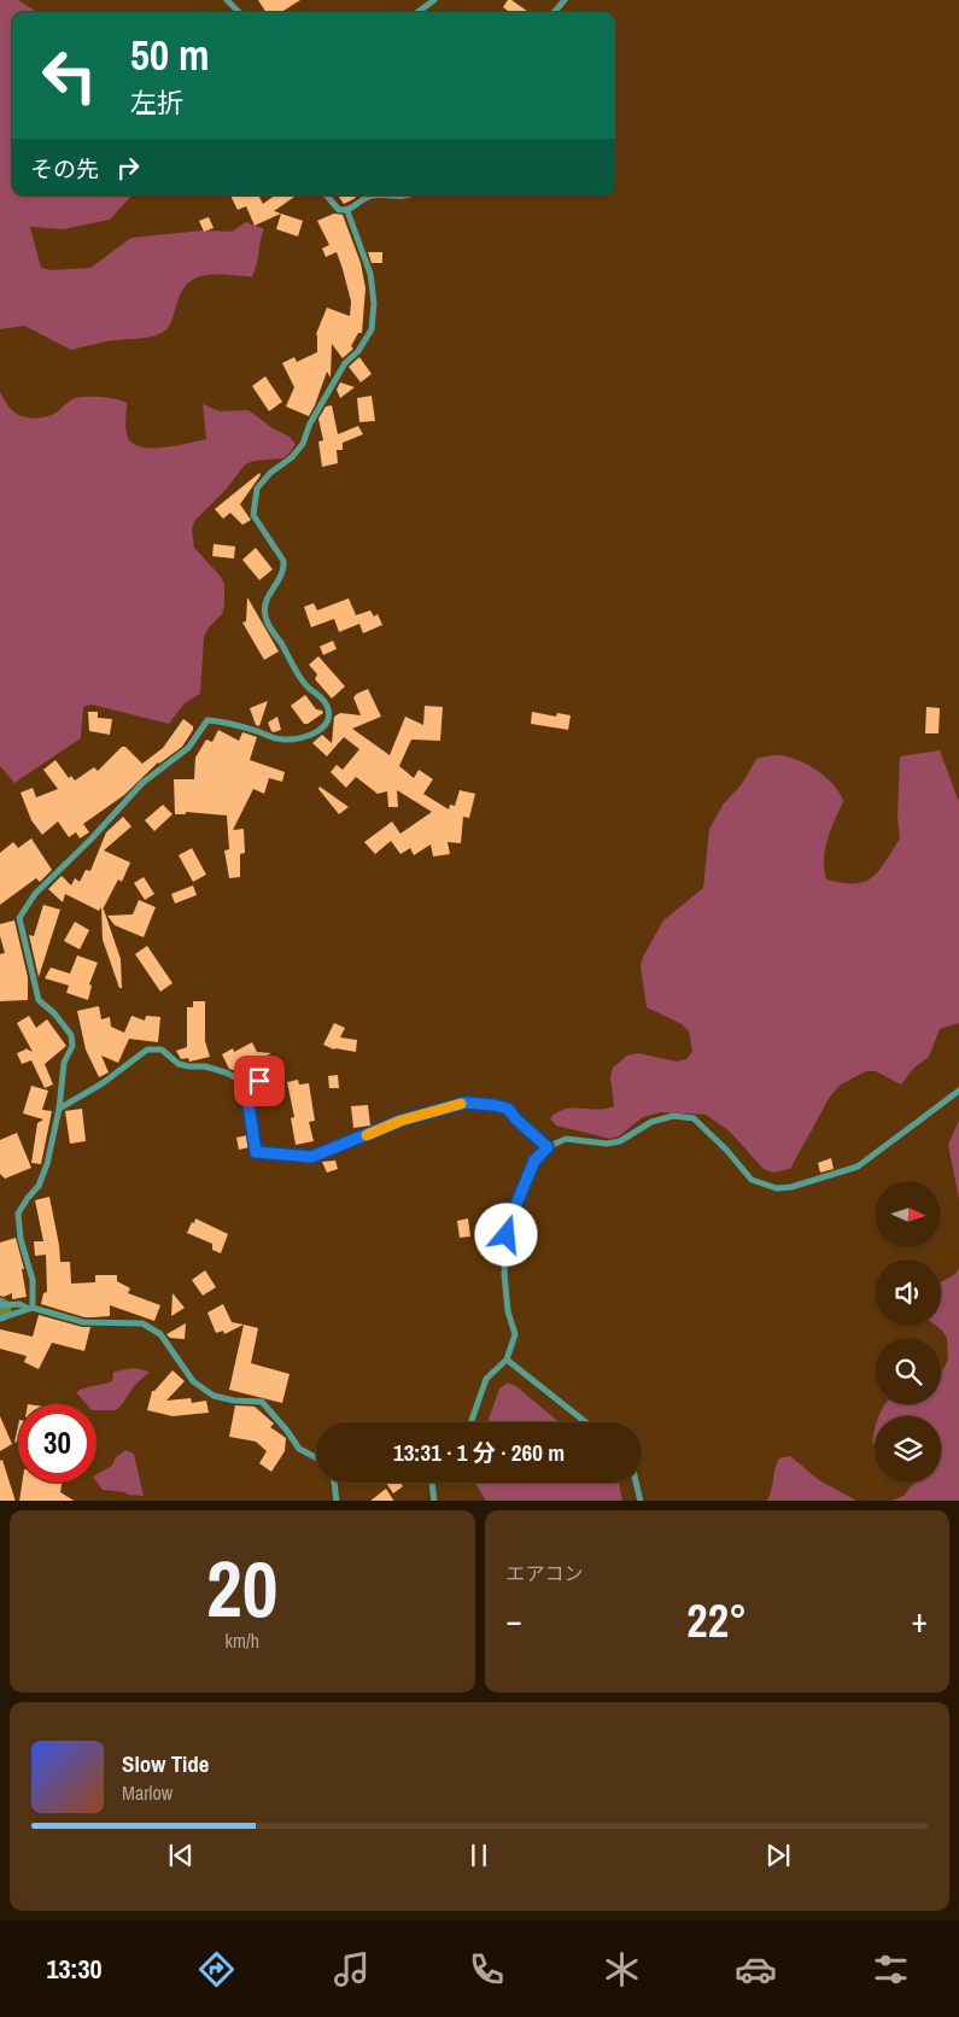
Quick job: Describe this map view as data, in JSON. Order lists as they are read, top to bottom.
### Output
{
  "north": "right",
  "page": {
    "turn": ["50 m", "左折"],
    "then": "その先",
    "limit": "30",
    "trip": "13:31 · 1 分 · 260 m",
    "tile": [
      ["20", "km/h"],
      "エアコン"
    ],
    "heat": ["−", "22°", "+"],
    "song": ["Slow Tide", "Marlow"],
    "tabs": "13:30"
  }
}
